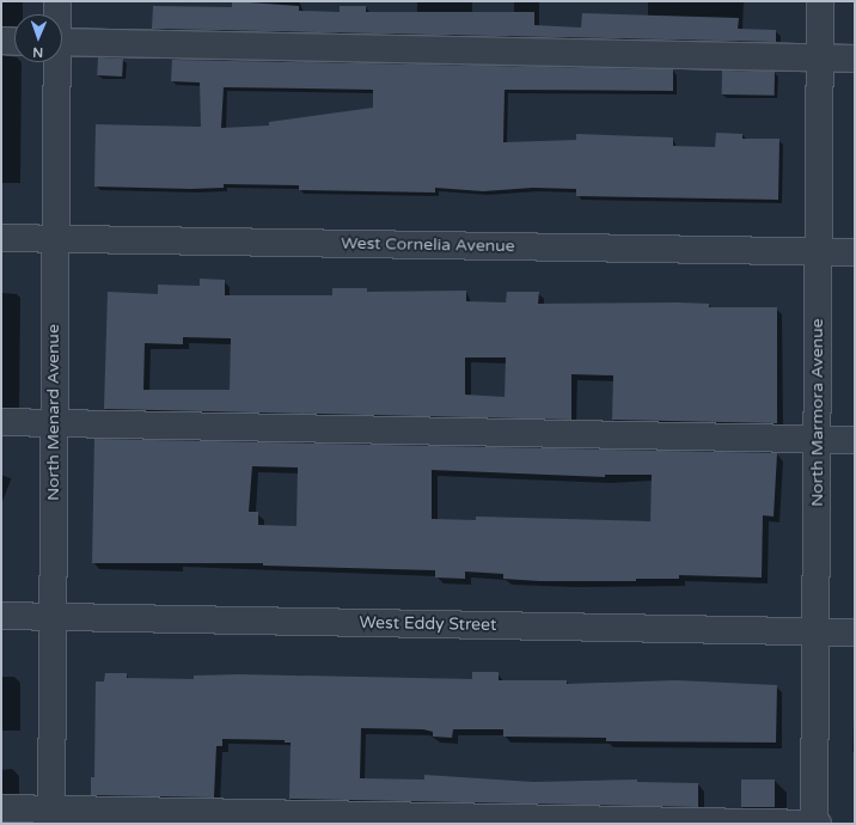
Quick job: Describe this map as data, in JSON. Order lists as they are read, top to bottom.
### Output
{
  "streets": {
    "street": [
      "West Cornelia Avenue",
      "North Menard Avenue",
      "North Marmora Avenue",
      "West Eddy Street"
    ]
  },
  "crossings": [
    ["West Cornelia Avenue", "North Menard Avenue"],
    ["West Cornelia Avenue", "North Marmora Avenue"],
    ["North Menard Avenue", "West Eddy Street"],
    ["North Marmora Avenue", "West Eddy Street"]
  ],
  "north": "bottom"
}
